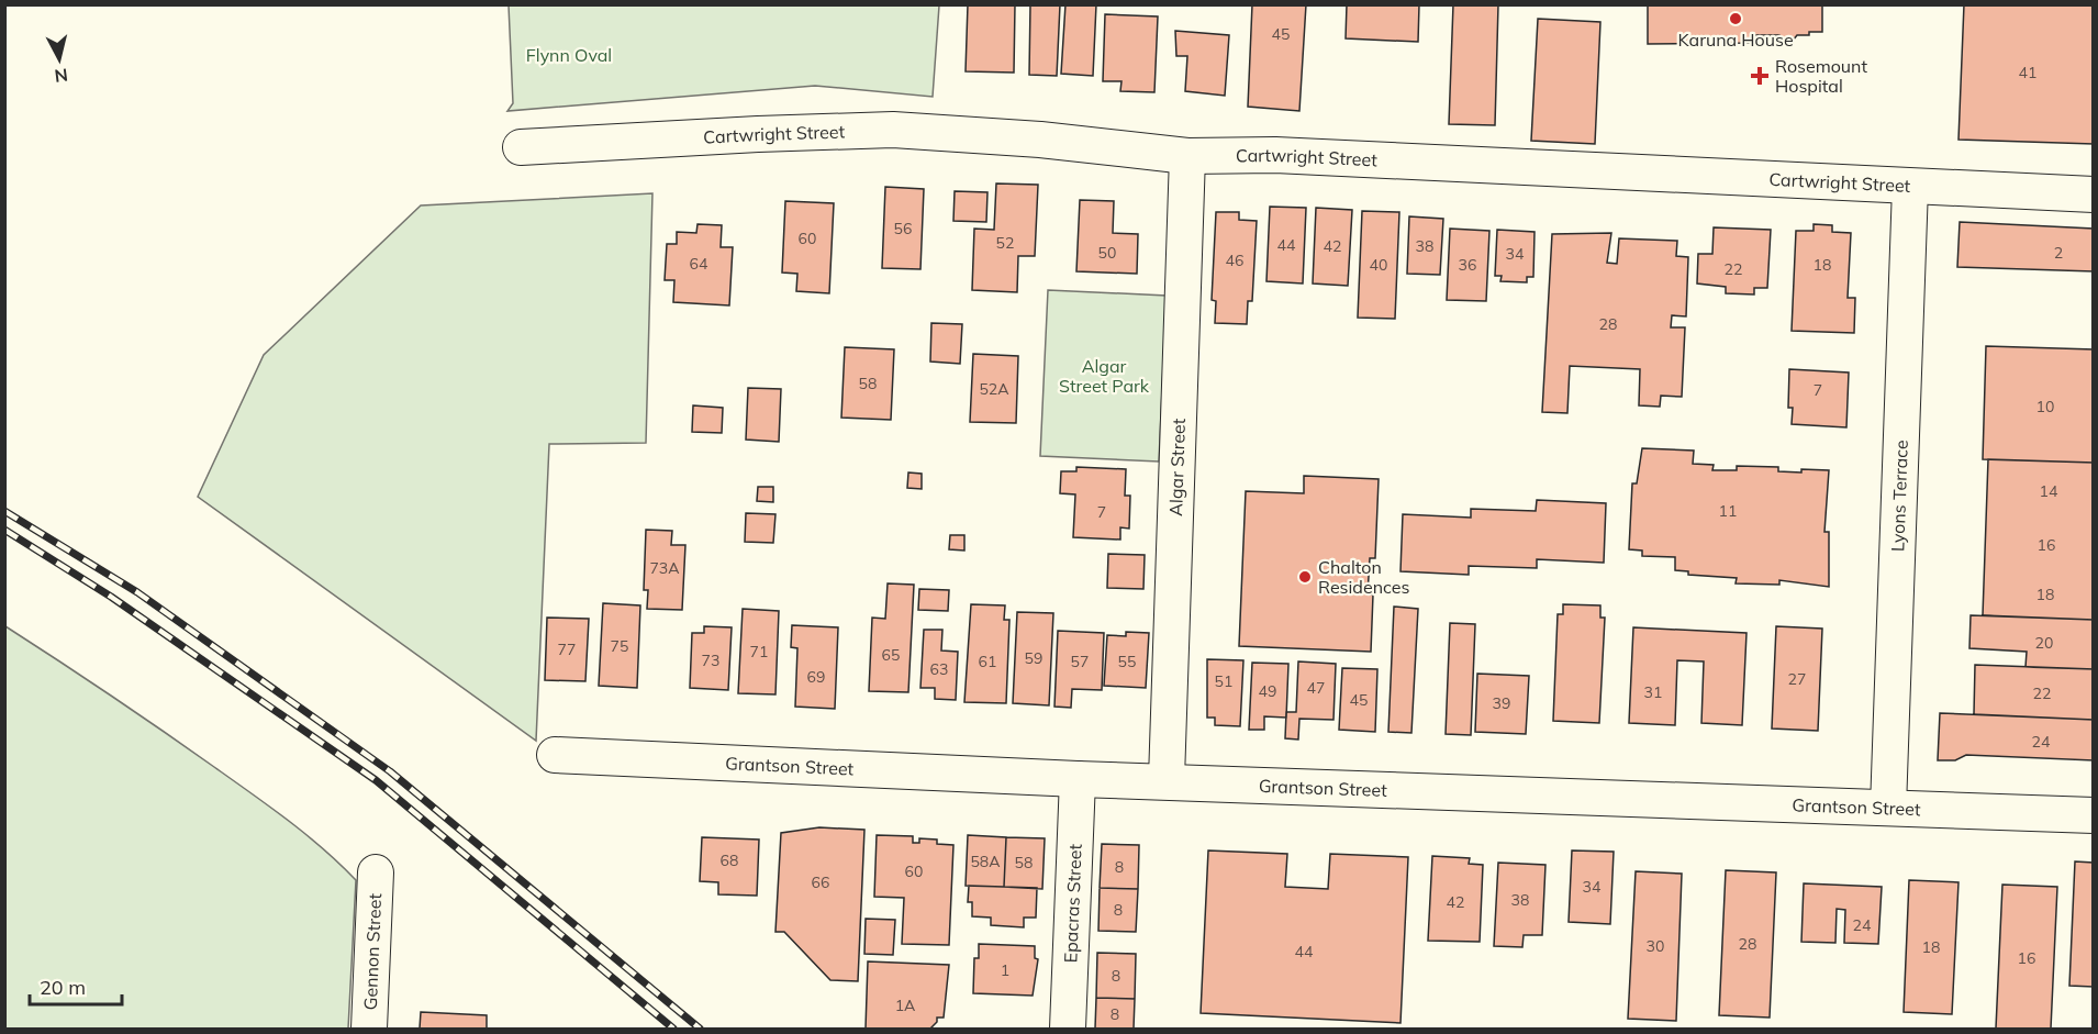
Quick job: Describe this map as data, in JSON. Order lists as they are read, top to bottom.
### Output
{
  "streets": {
    "street": [
      "Cartwright Street",
      "Algar Street",
      "Lyons Terrace",
      "Grantson Street",
      "Epacras Street",
      "Gennon Street"
    ]
  },
  "crossings": [
    ["Cartwright Street", "Algar Street"],
    ["Cartwright Street", "Lyons Terrace"],
    ["Algar Street", "Grantson Street"],
    ["Lyons Terrace", "Grantson Street"],
    ["Grantson Street", "Epacras Street"]
  ],
  "parks": ["Flynn Oval", "Algar Street Park"],
  "places": {
    "other": ["Karuna House", "Chalton Residences"],
    "health": ["Rosemount Hospital"]
  },
  "house_numbers": [
    "45",
    "41",
    "56",
    "60",
    "52",
    "44",
    "42",
    "38",
    "50",
    "2",
    "34",
    "46",
    "64",
    "40",
    "36",
    "18",
    "22",
    "28",
    "58",
    "52A",
    "7",
    "10",
    "14",
    "11",
    "7",
    "16",
    "73A",
    "18",
    "20",
    "75",
    "77",
    "71",
    "65",
    "59",
    "73",
    "61",
    "57",
    "55",
    "63",
    "69",
    "27",
    "51",
    "47",
    "49",
    "31",
    "22",
    "45",
    "39",
    "24",
    "68",
    "58A",
    "58",
    "8",
    "60",
    "66",
    "34",
    "38",
    "42",
    "8",
    "24",
    "28",
    "30",
    "18",
    "44",
    "16",
    "1",
    "8",
    "1A",
    "8"
  ],
  "scale_bar": "20 m",
  "north": "bottom"
}
